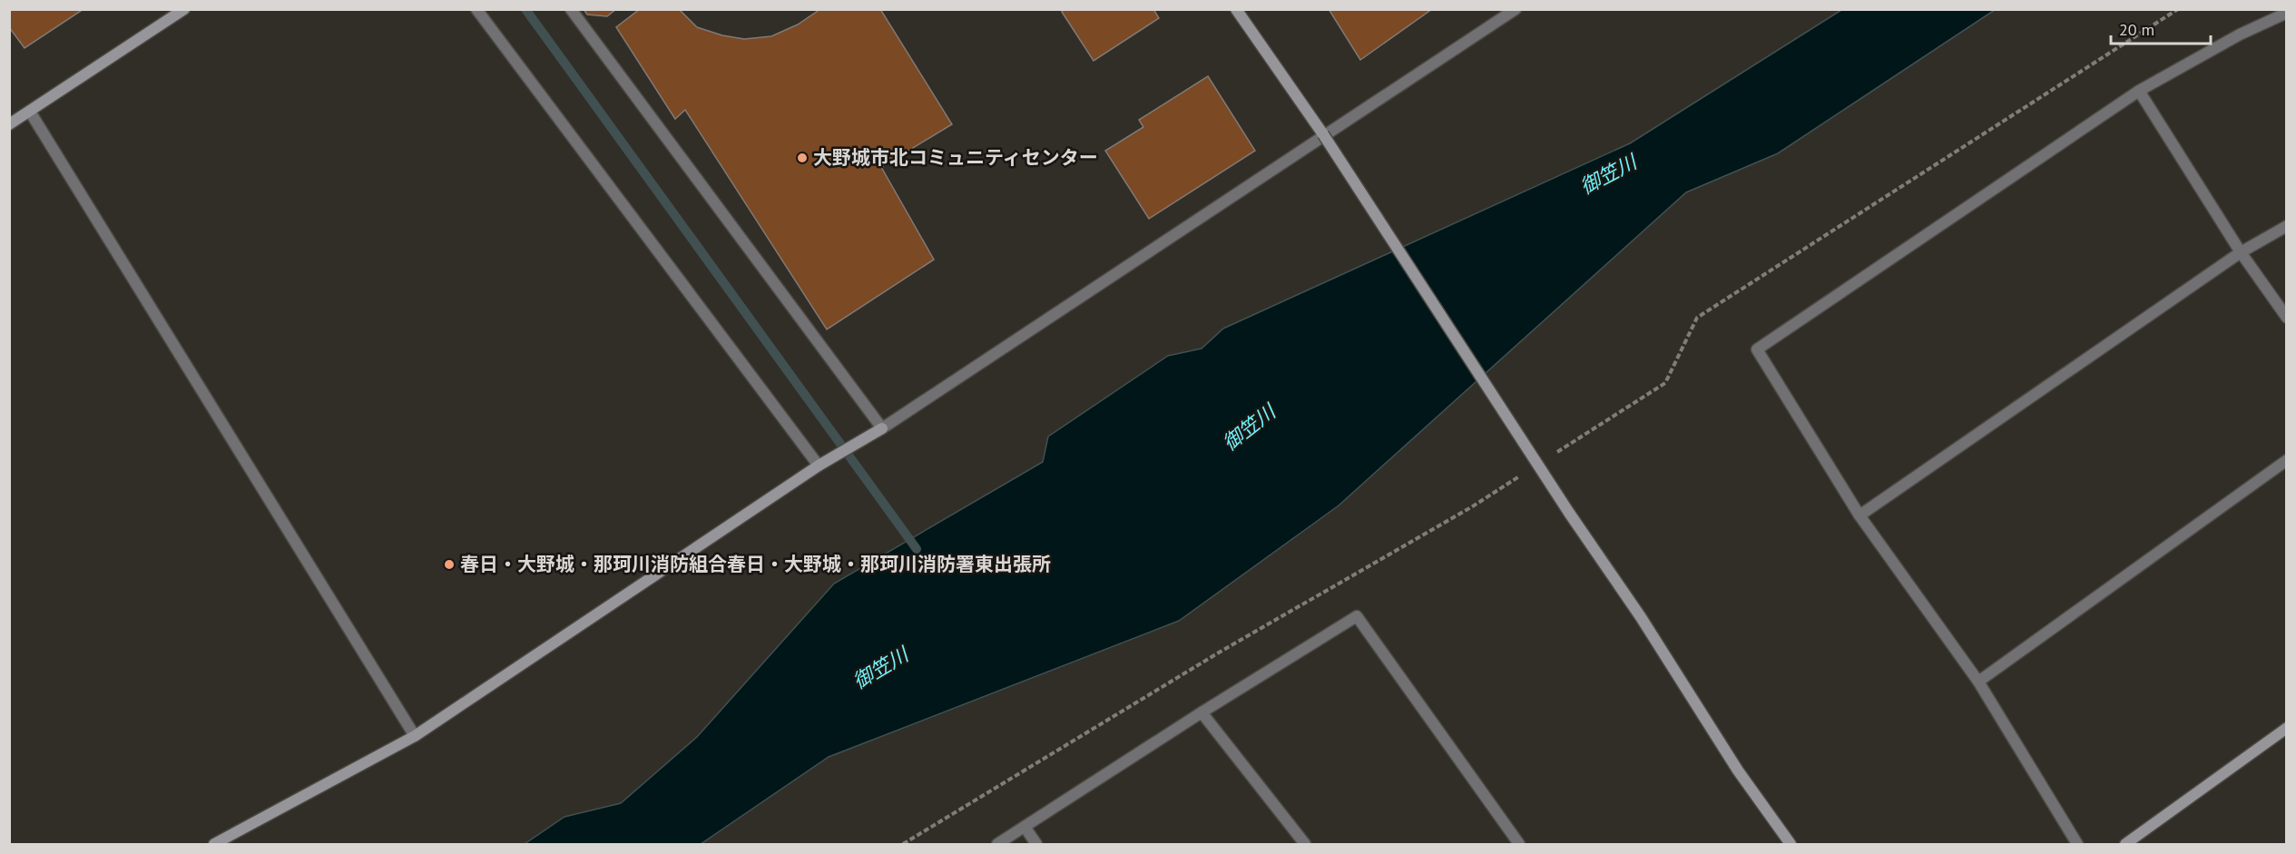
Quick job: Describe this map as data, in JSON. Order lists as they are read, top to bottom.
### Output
{
  "water": ["御笠川"],
  "places": ["大野城市北コミュニティセンター", "春日・大野城・那珂川消防組合春日・大野城・那珂川消防署東出張所"],
  "scale_bar": "20 m"
}
